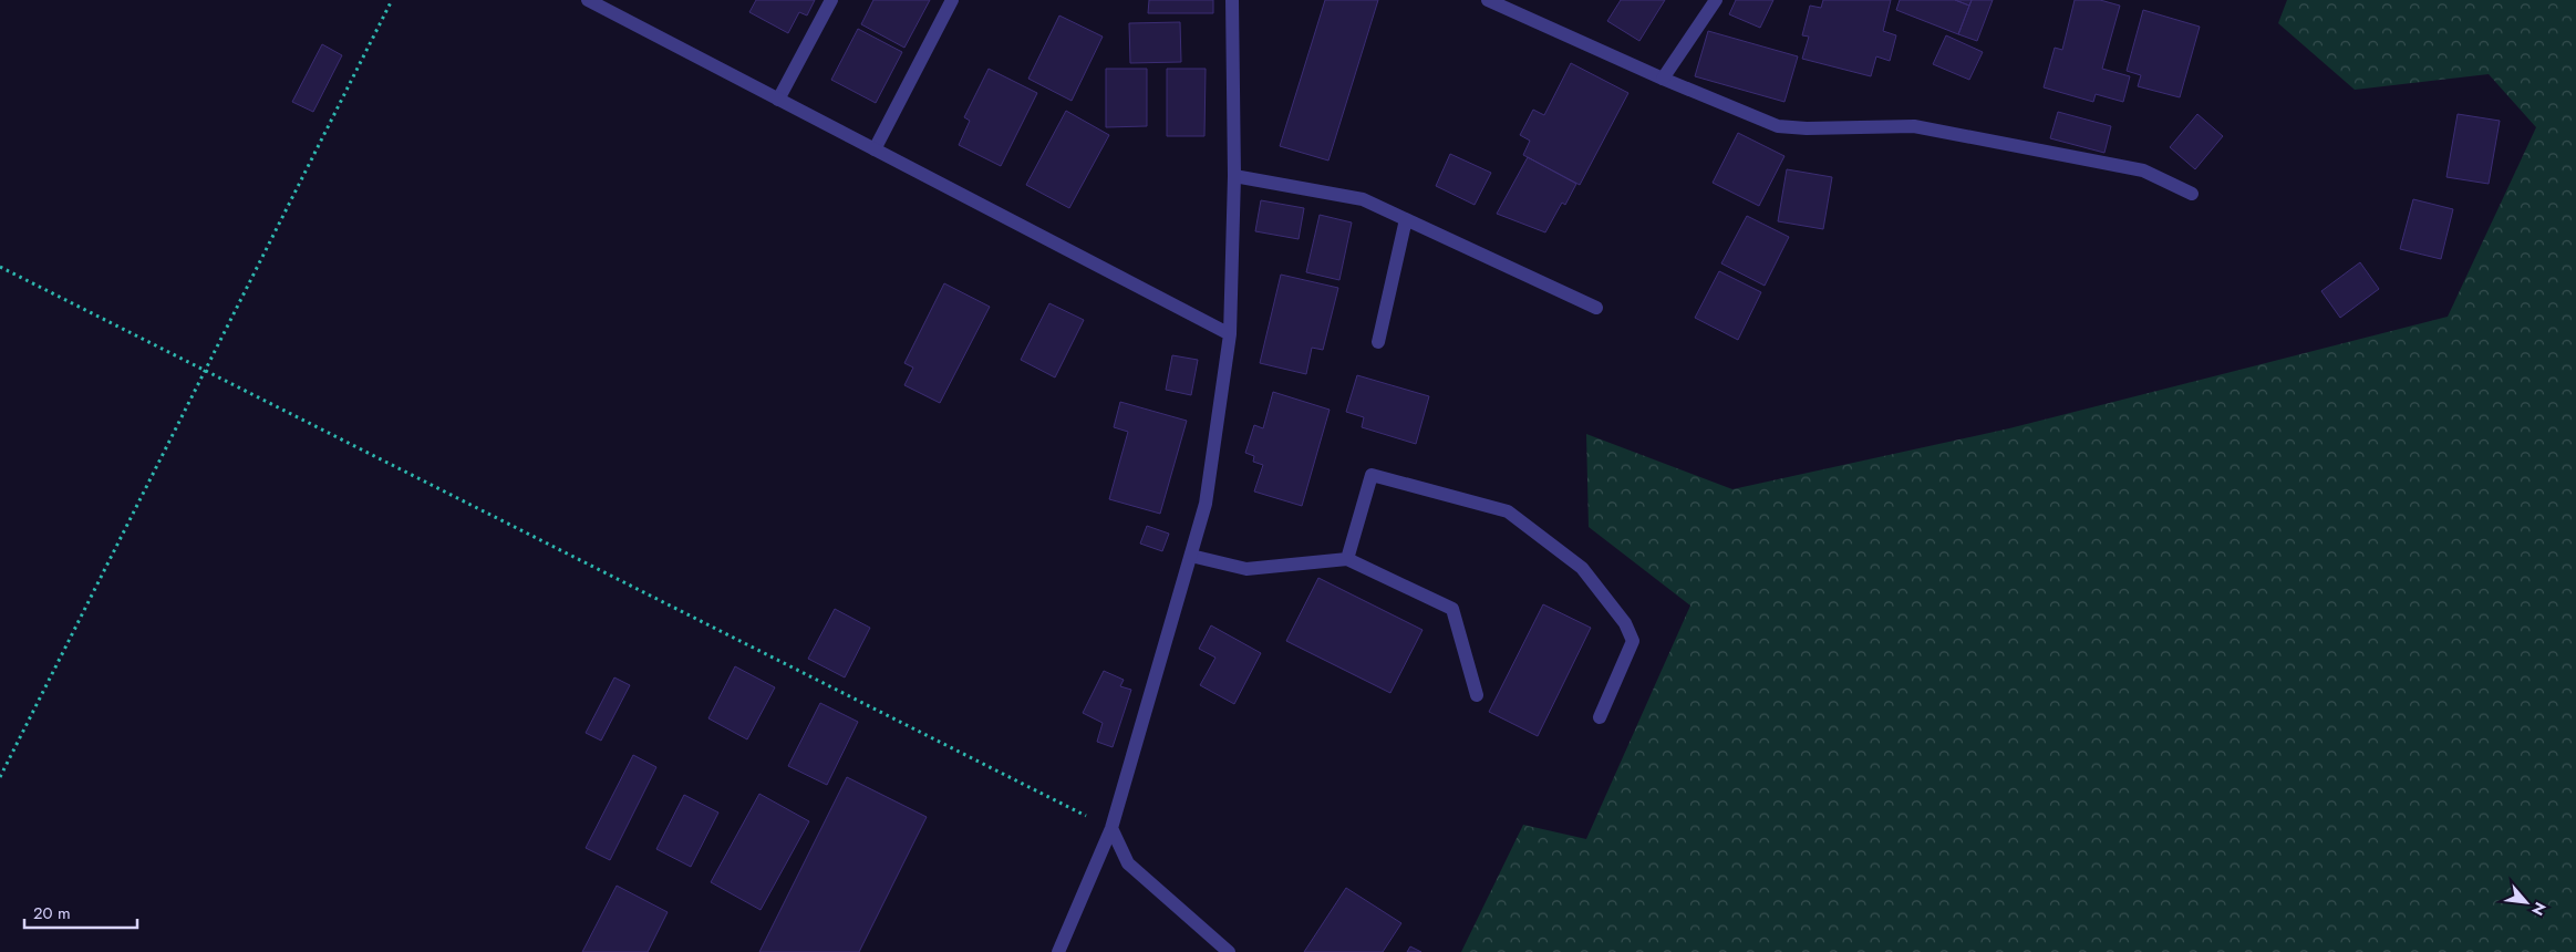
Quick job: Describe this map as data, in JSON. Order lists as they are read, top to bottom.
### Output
{
  "scale_bar": "20 m",
  "north": "bottom right"
}
